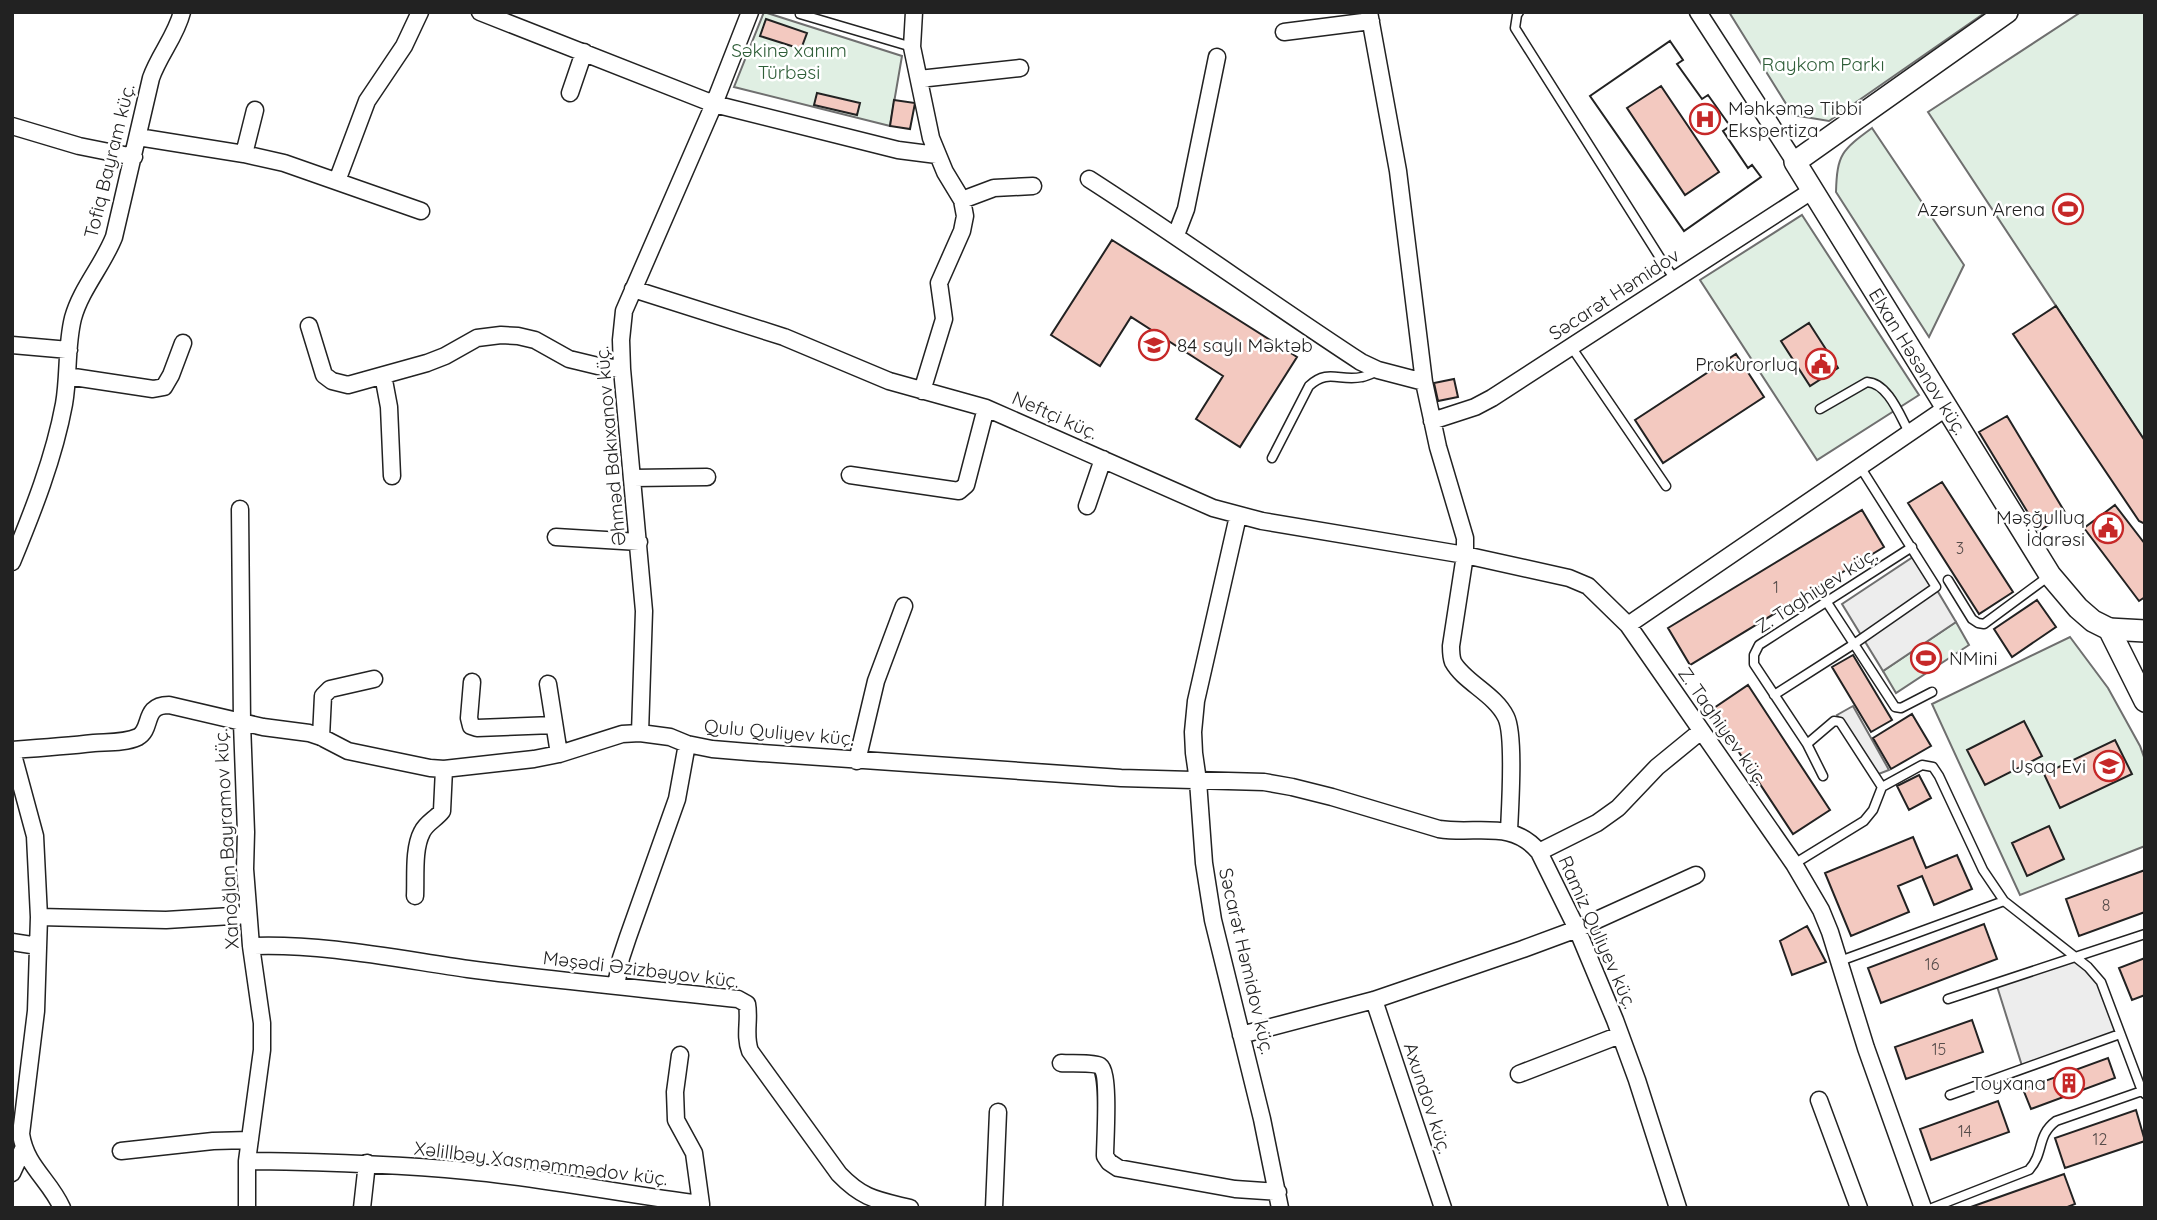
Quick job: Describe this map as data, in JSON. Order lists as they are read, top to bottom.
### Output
{
  "streets": {
    "street": [
      "Tofiq Bayram küç.",
      "Səcarət Həmidov",
      "Elxan Həsənov küç.",
      "Neftçi küç.",
      "Əhməd Bakıxanov küç.",
      "Z. Taghiyev küç.",
      "Qulu Quliyev küç.",
      "Xanoğlan Bayramov küç.",
      "Ramiz Quliyev küç.",
      "Səcarət Həmidov küç.",
      "Məşədi Əzizbəyov küç.",
      "Axundov küç.",
      "Xəlillbəy Xasməmmədov küç."
    ],
    "lane": ["Z. Taghiyev küç,"]
  },
  "crossings": [
    ["Səcarət Həmidov", "Elxan Həsənov küç."],
    ["Neftçi küç.", "Əhməd Bakıxanov küç."],
    ["Neftçi küç.", "Z. Taghiyev küç."],
    ["Neftçi küç.", "Səcarət Həmidov küç."],
    ["Əhməd Bakıxanov küç.", "Qulu Quliyev küç."],
    ["Qulu Quliyev küç.", "Xanoğlan Bayramov küç."],
    ["Qulu Quliyev küç.", "Səcarət Həmidov küç."],
    ["Xanoğlan Bayramov küç.", "Məşədi Əzizbəyov küç."],
    ["Xanoğlan Bayramov küç.", "Xəlillbəy Xasməmmədov küç."]
  ],
  "parks": ["Səkinə xanım Türbəsi", "Raykom Parkı"],
  "places": {
    "hospital": ["Məhkəmə Tibbi Ekspertiza"],
    "sports": ["Azərsun Arena", "NMini"],
    "school or university": ["84 saylı Məktəb", "Uşaq Evi"],
    "public building": ["Prokurorluq", "Məşğulluq İdarəsi"],
    "building": ["Toyxana"]
  },
  "house_numbers": [
    "3",
    "1",
    "8",
    "16",
    "15",
    "14",
    "12"
  ]
}
